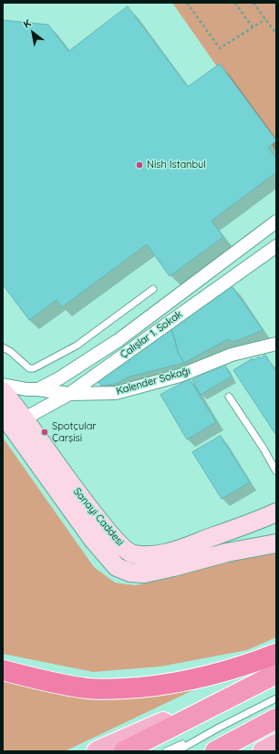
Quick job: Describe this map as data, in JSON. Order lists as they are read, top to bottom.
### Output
{
  "streets": {
    "main road": ["Sanayi Caddesi"],
    "street": ["Çalışlar 1. Sokak", "Kalender Sokağı"]
  },
  "crossings": [
    ["Çalışlar 1. Sokak", "Kalender Sokağı"],
    ["Çalışlar 1. Sokak", "Sanayi Caddesi"]
  ],
  "places": ["Nish Istanbul", "Spotçular Çarşisi"],
  "north": "top left"
}
